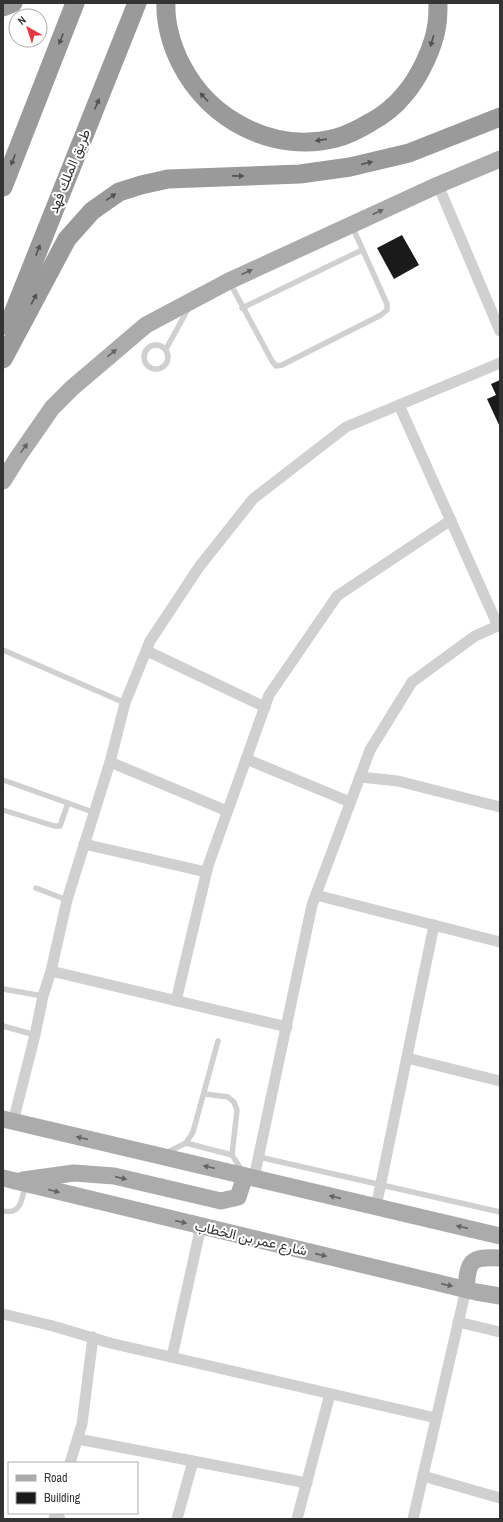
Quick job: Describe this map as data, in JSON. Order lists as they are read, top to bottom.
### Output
{
  "streets": {
    "highway": ["طريق الملك فهد"],
    "main road": ["شارع عمر بن الخطاب"]
  },
  "legend": ["Road", "Building"],
  "north": "top left"
}
